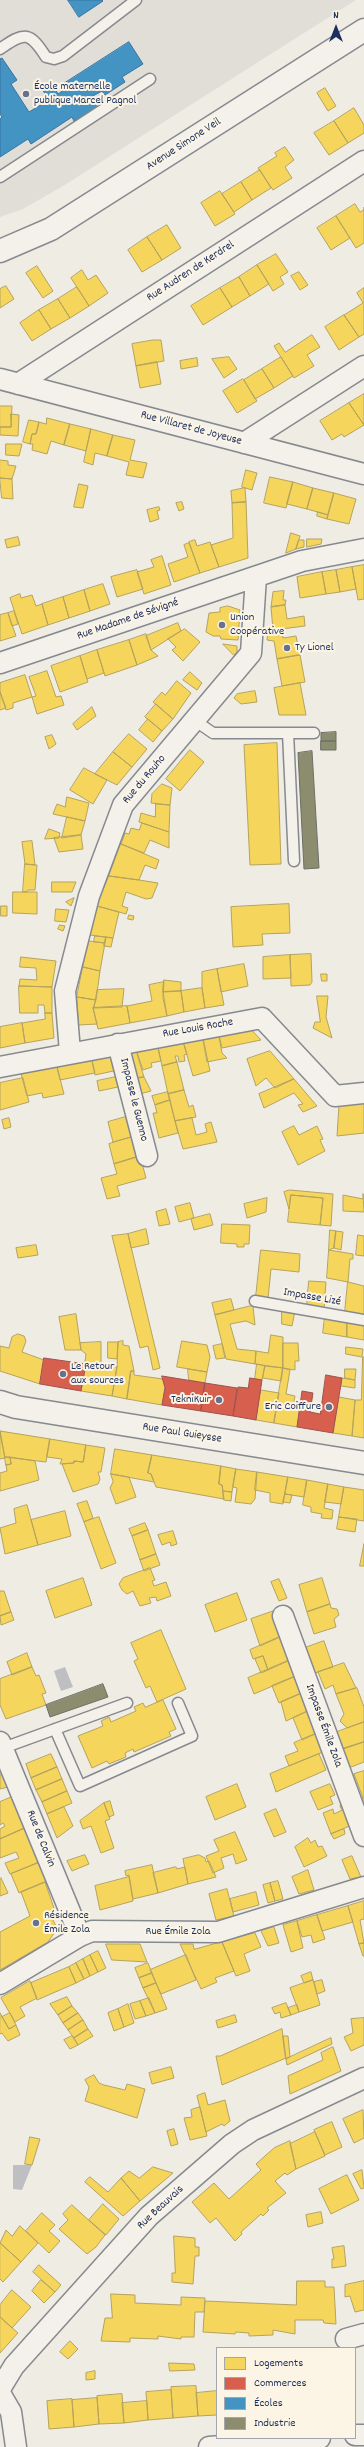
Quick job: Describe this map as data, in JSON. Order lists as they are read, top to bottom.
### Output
{
  "streets": {
    "main road": ["Avenue Simone Veil", "Rue Paul Guieysse"],
    "street": [
      "Rue Audren de Kerdrel",
      "Rue Villaret de Joyeuse",
      "Rue Madame de Sévigné",
      "Rue du Rouho",
      "Rue Louis Roche",
      "Impasse le Guenno",
      "Impasse Émile Zola",
      "Rue de Calvin",
      "Rue Émile Zola",
      "Rue Beauvais"
    ],
    "lane": ["Impasse Lizé"]
  },
  "crossings": [
    ["Rue Audren de Kerdrel", "Rue Villaret de Joyeuse"],
    ["Rue Madame de Sévigné", "Rue du Rouho"],
    ["Rue du Rouho", "Rue Louis Roche"],
    ["Rue Louis Roche", "Impasse le Guenno"],
    ["Rue de Calvin", "Rue Émile Zola"]
  ],
  "places": [
    "École maternelle publique Marcel Pagnol",
    "Union Coopérative",
    "Ty Lionel",
    "Le Retour aux sources",
    "TekniKuir",
    "Eric Coiffure",
    "Résidence Émile Zola"
  ],
  "legend": [
    "Logements",
    "Commerces",
    "Écoles",
    "Industrie"
  ],
  "north": "top"
}
